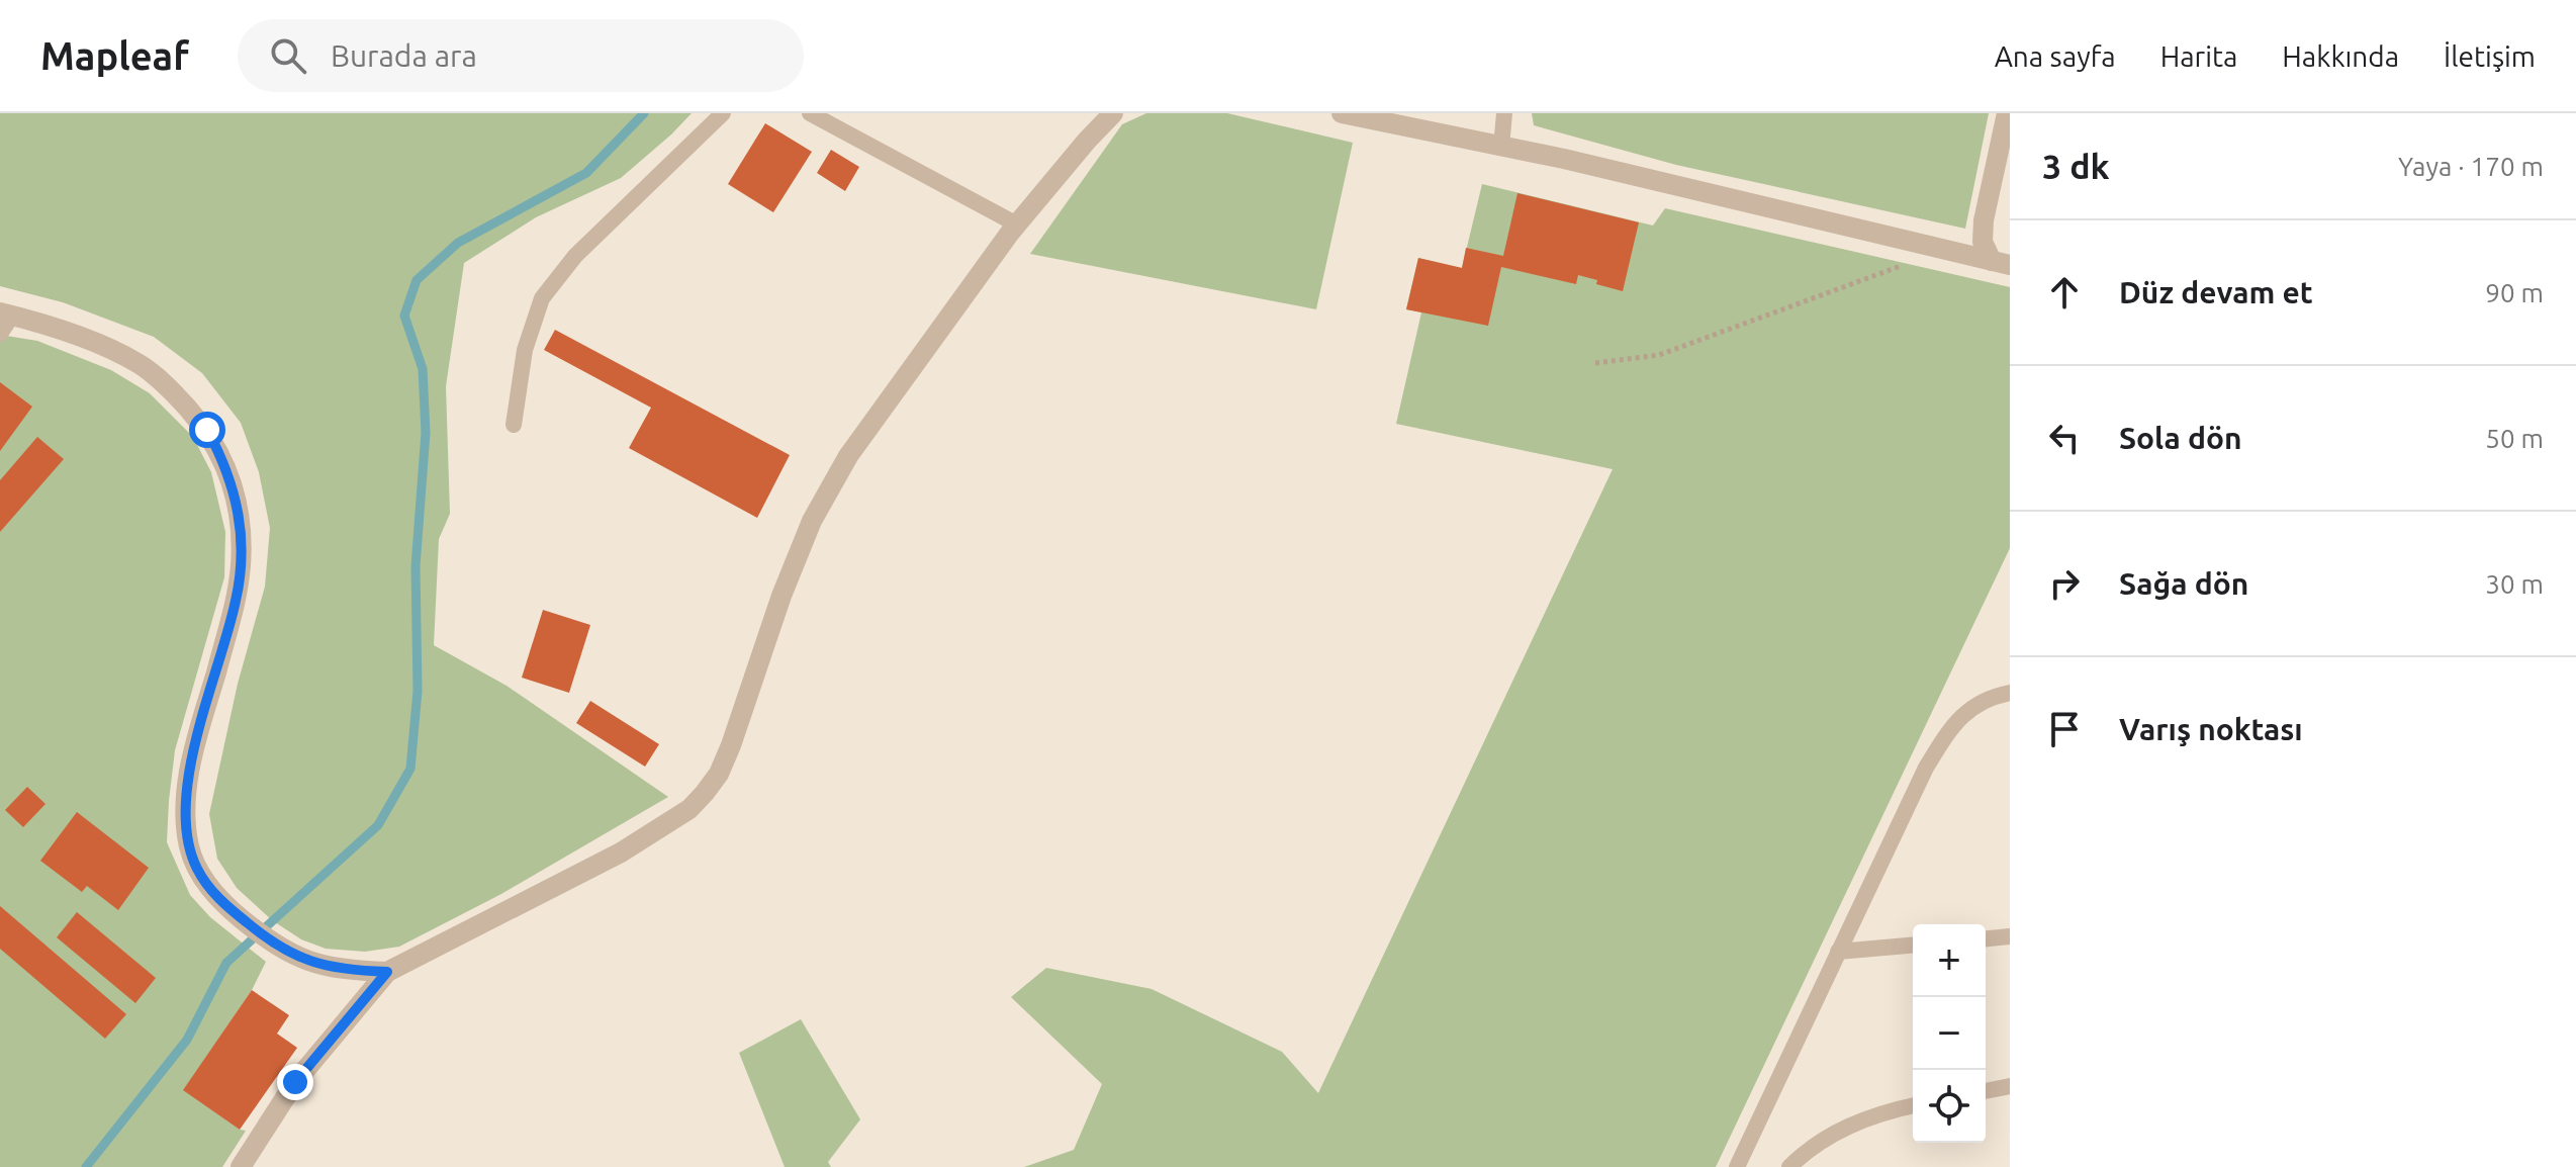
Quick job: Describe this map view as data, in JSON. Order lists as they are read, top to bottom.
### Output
{
  "page": {
    "header": "Mapleaf",
    "search": "Burada ara",
    "nav": [
      "Ana sayfa",
      "Harita",
      "Hakkında",
      "İletişim"
    ],
    "heading": ["3 dk", "Yaya · 170 m"],
    "list": [
      ["Düz devam et", "90 m"],
      ["Sola dön", "50 m"],
      ["Sağa dön", "30 m"],
      "Varış noktası"
    ],
    "map_buttons": ["+", "−"]
  }
}
